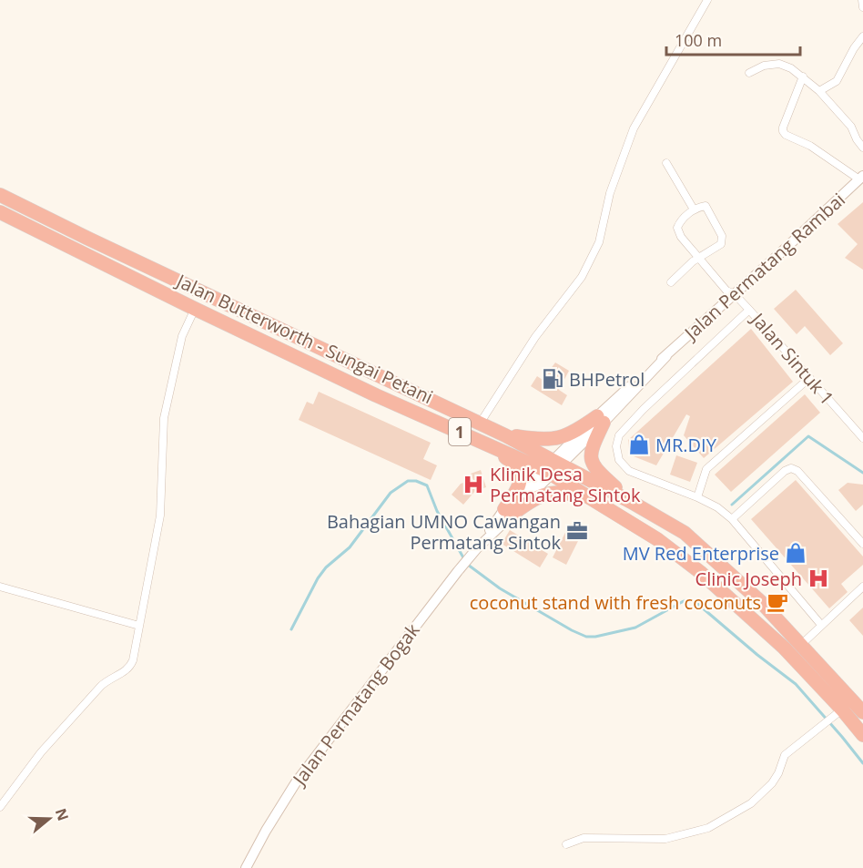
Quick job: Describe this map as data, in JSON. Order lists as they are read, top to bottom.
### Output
{
  "streets": {
    "highway": ["Jalan Butterworth - Sungai Petani", "1"],
    "street": ["Jalan Permatang Rambai", "Jalan Sintuk 1", "Jalan Permatang Bogak"]
  },
  "crossings": [
    ["Jalan Permatang Rambai", "Jalan Butterworth - Sungai Petani"],
    ["Jalan Permatang Rambai", "Jalan Sintuk 1"],
    ["Jalan Permatang Rambai", "Jalan Permatang Bogak"],
    ["Jalan Butterworth - Sungai Petani", "Jalan Permatang Bogak"]
  ],
  "places": {
    "fuel station": ["BHPetrol"],
    "shop": ["MR.DIY", "MV Red Enterprise"],
    "hospital": ["Klinik Desa Permatang Sintok", "Clinic Joseph"],
    "office": ["Bahagian UMNO Cawangan Permatang Sintok"],
    "cafe": ["coconut stand with fresh coconuts"]
  },
  "scale_bar": "100 m",
  "north": "right"
}
